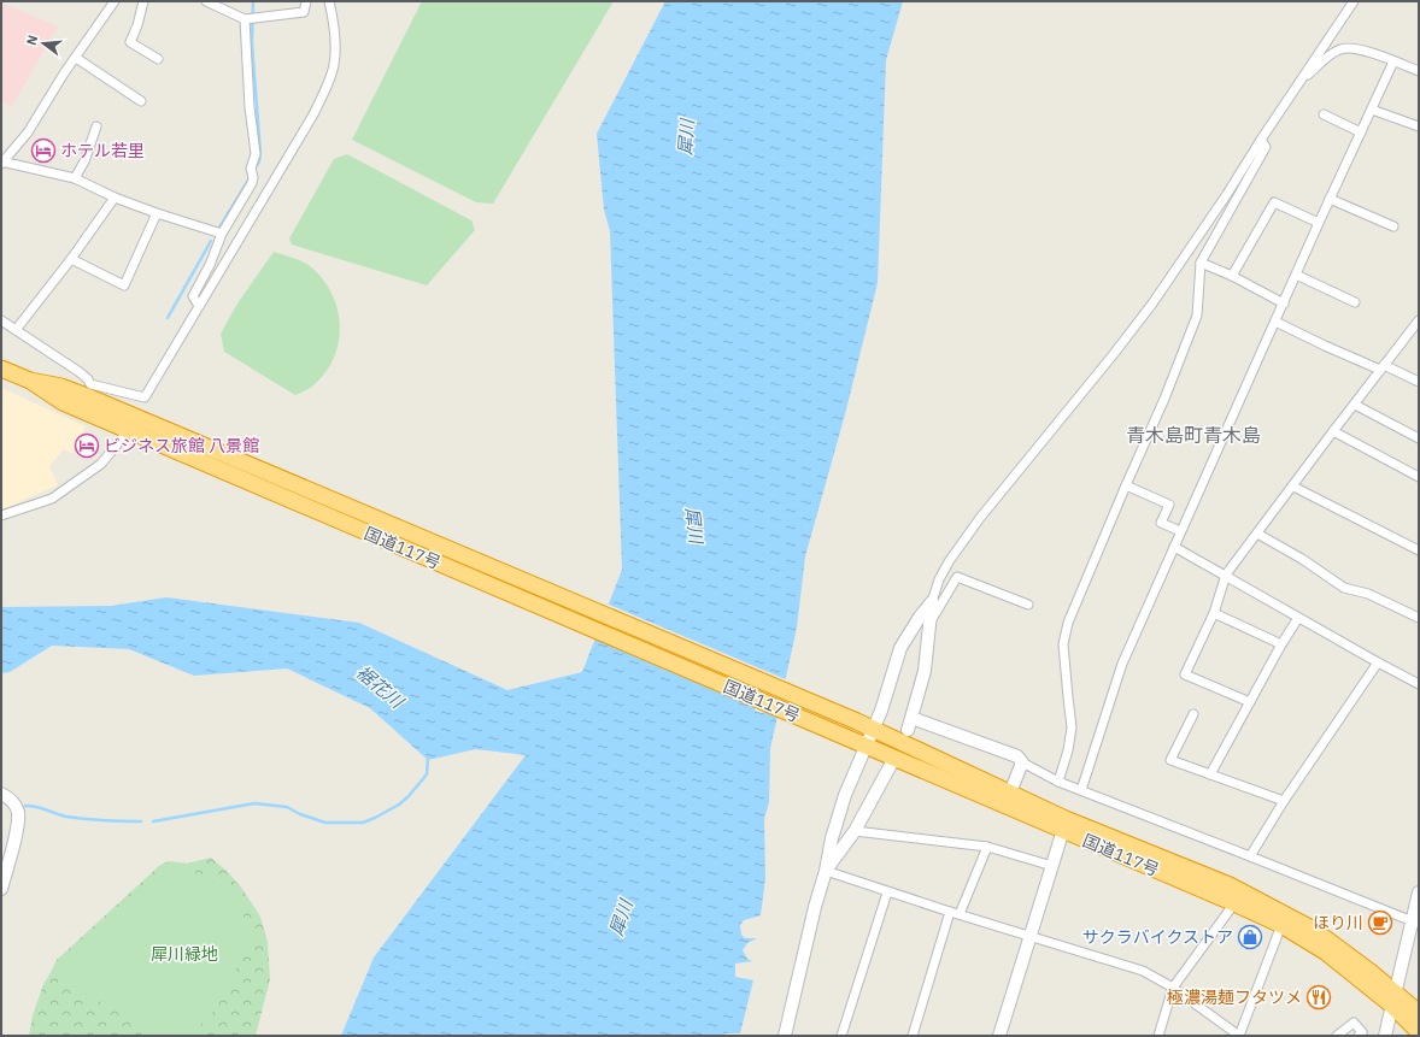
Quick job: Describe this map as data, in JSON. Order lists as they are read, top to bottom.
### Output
{
  "streets": {
    "highway": ["国道117号"]
  },
  "districts": ["青木島町青木島"],
  "water": ["犀川", "裾花川"],
  "parks": ["犀川緑地"],
  "places": {
    "hotel": ["ホテル若里", "ビジネス旅館 八景館"],
    "cafe": ["ほり川"],
    "shop": ["サクラバイクストア"],
    "restaurant": ["極濃湯麺フタツメ"]
  },
  "north": "left"
}
